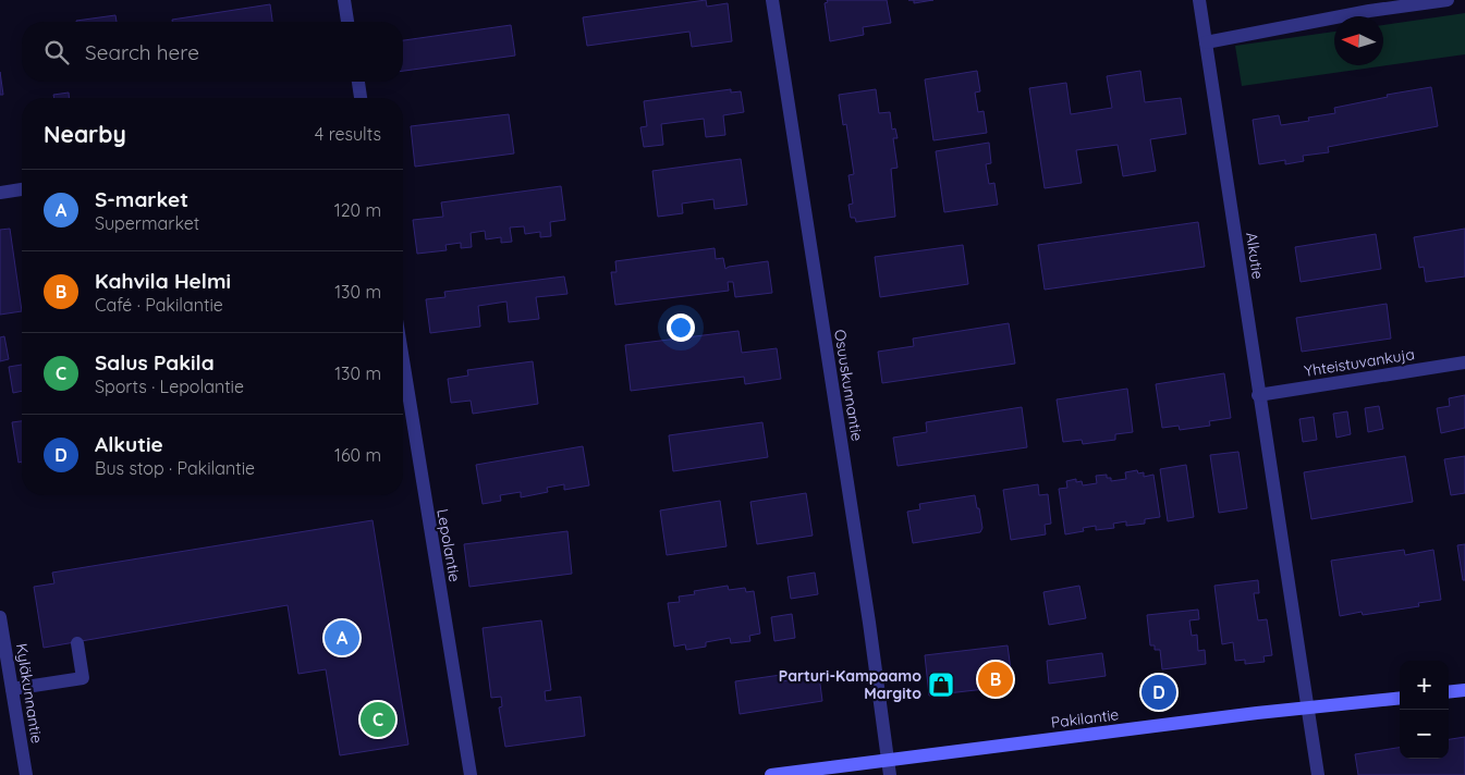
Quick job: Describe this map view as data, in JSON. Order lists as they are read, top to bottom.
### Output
{
  "streets": {
    "main road": ["Pakilantie"],
    "street": [
      "Alkutie",
      "Yhteistuvankuja",
      "Osuuskunnantie",
      "Lepolantie",
      "Kyläkunnantie"
    ]
  },
  "crossings": [
    ["Alkutie", "Yhteistuvankuja"],
    ["Alkutie", "Pakilantie"],
    ["Osuuskunnantie", "Pakilantie"]
  ],
  "places": {
    "shop": ["Parturi-Kampaamo Margito"]
  },
  "north": "left",
  "page": {
    "search": "Search here",
    "heading": ["Nearby", "4 results"],
    "list": [
      {
        "mark": "A",
        "name": "S-market",
        "note": "Supermarket",
        "value": "120 m"
      },
      {
        "mark": "B",
        "name": "Kahvila Helmi",
        "note": "Café · Pakilantie",
        "value": "130 m"
      },
      {
        "mark": "C",
        "name": "Salus Pakila",
        "note": "Sports · Lepolantie",
        "value": "130 m"
      },
      {
        "mark": "D",
        "name": "Alkutie",
        "note": "Bus stop · Pakilantie",
        "value": "160 m"
      }
    ],
    "pins": [
      "A",
      "B",
      "D",
      "C"
    ],
    "map_buttons": ["+", "−"]
  }
}
